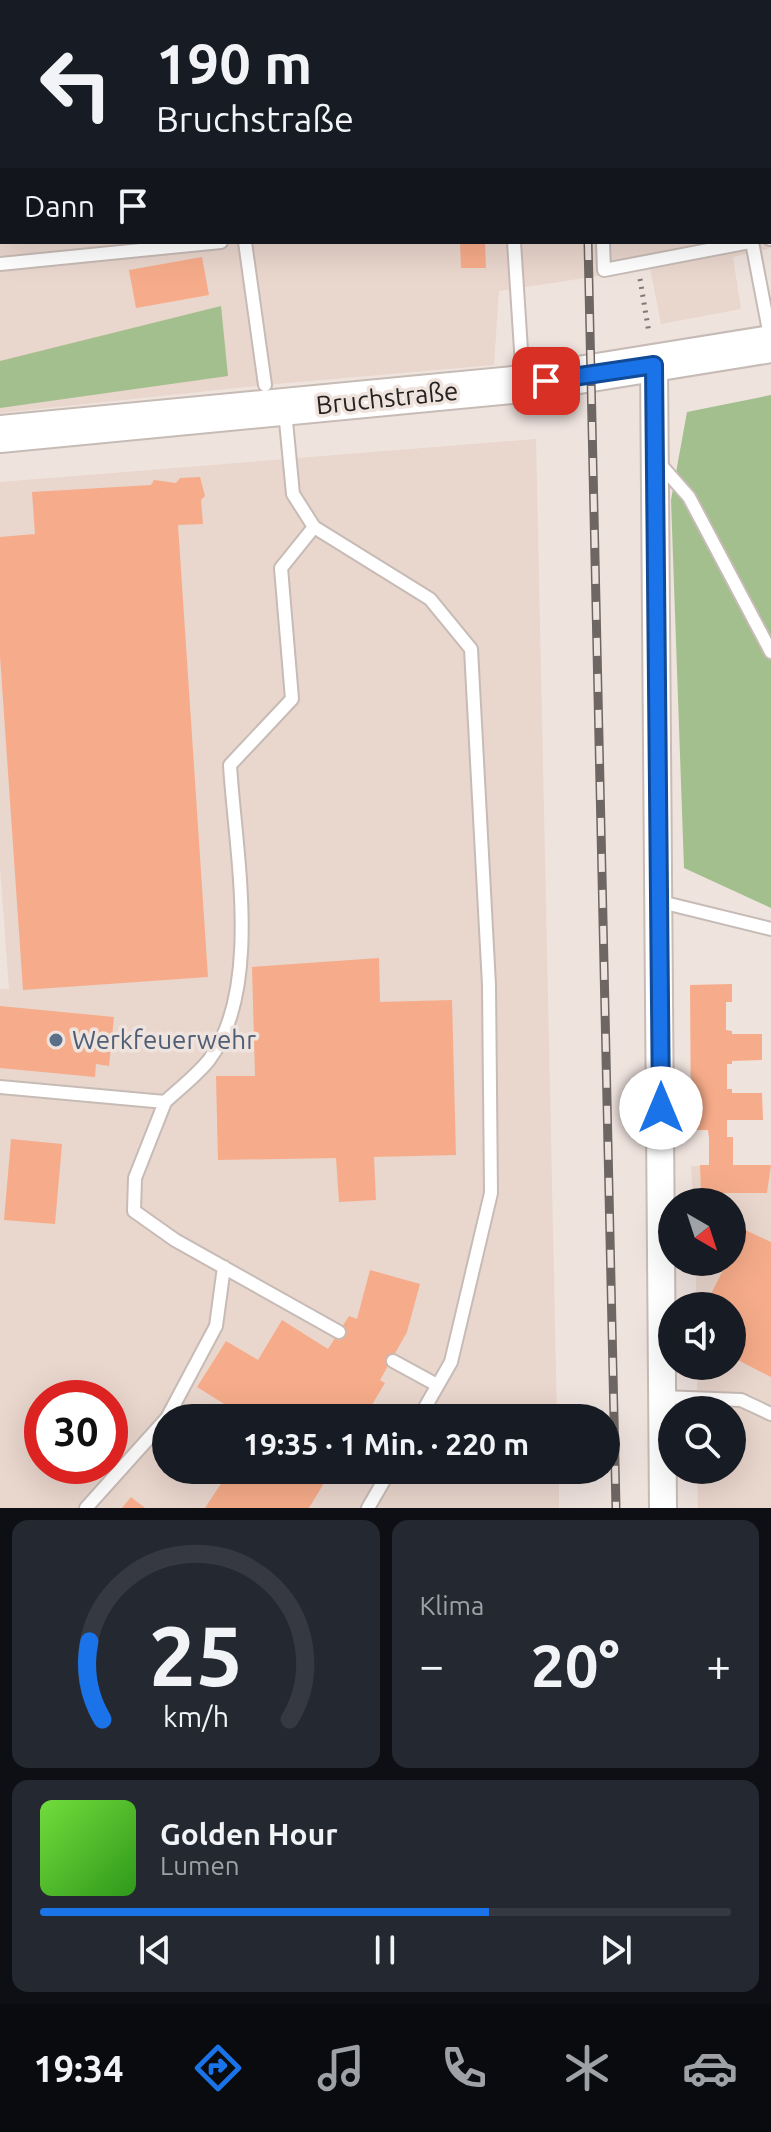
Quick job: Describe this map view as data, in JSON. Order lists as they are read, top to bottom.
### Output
{
  "streets": {
    "street": ["Bruchstraße"]
  },
  "places": ["Werkfeuerwehr"],
  "north": "bottom right",
  "page": {
    "turn": ["190 m", "Bruchstraße"],
    "then": "Dann",
    "limit": "30",
    "trip": "19:35 · 1 Min. · 220 m",
    "tile": "Klima",
    "heat": ["−", "20°", "+"],
    "song": ["Golden Hour", "Lumen"],
    "tabs": "19:34",
    "gauge": ["25", "km/h"]
  }
}
